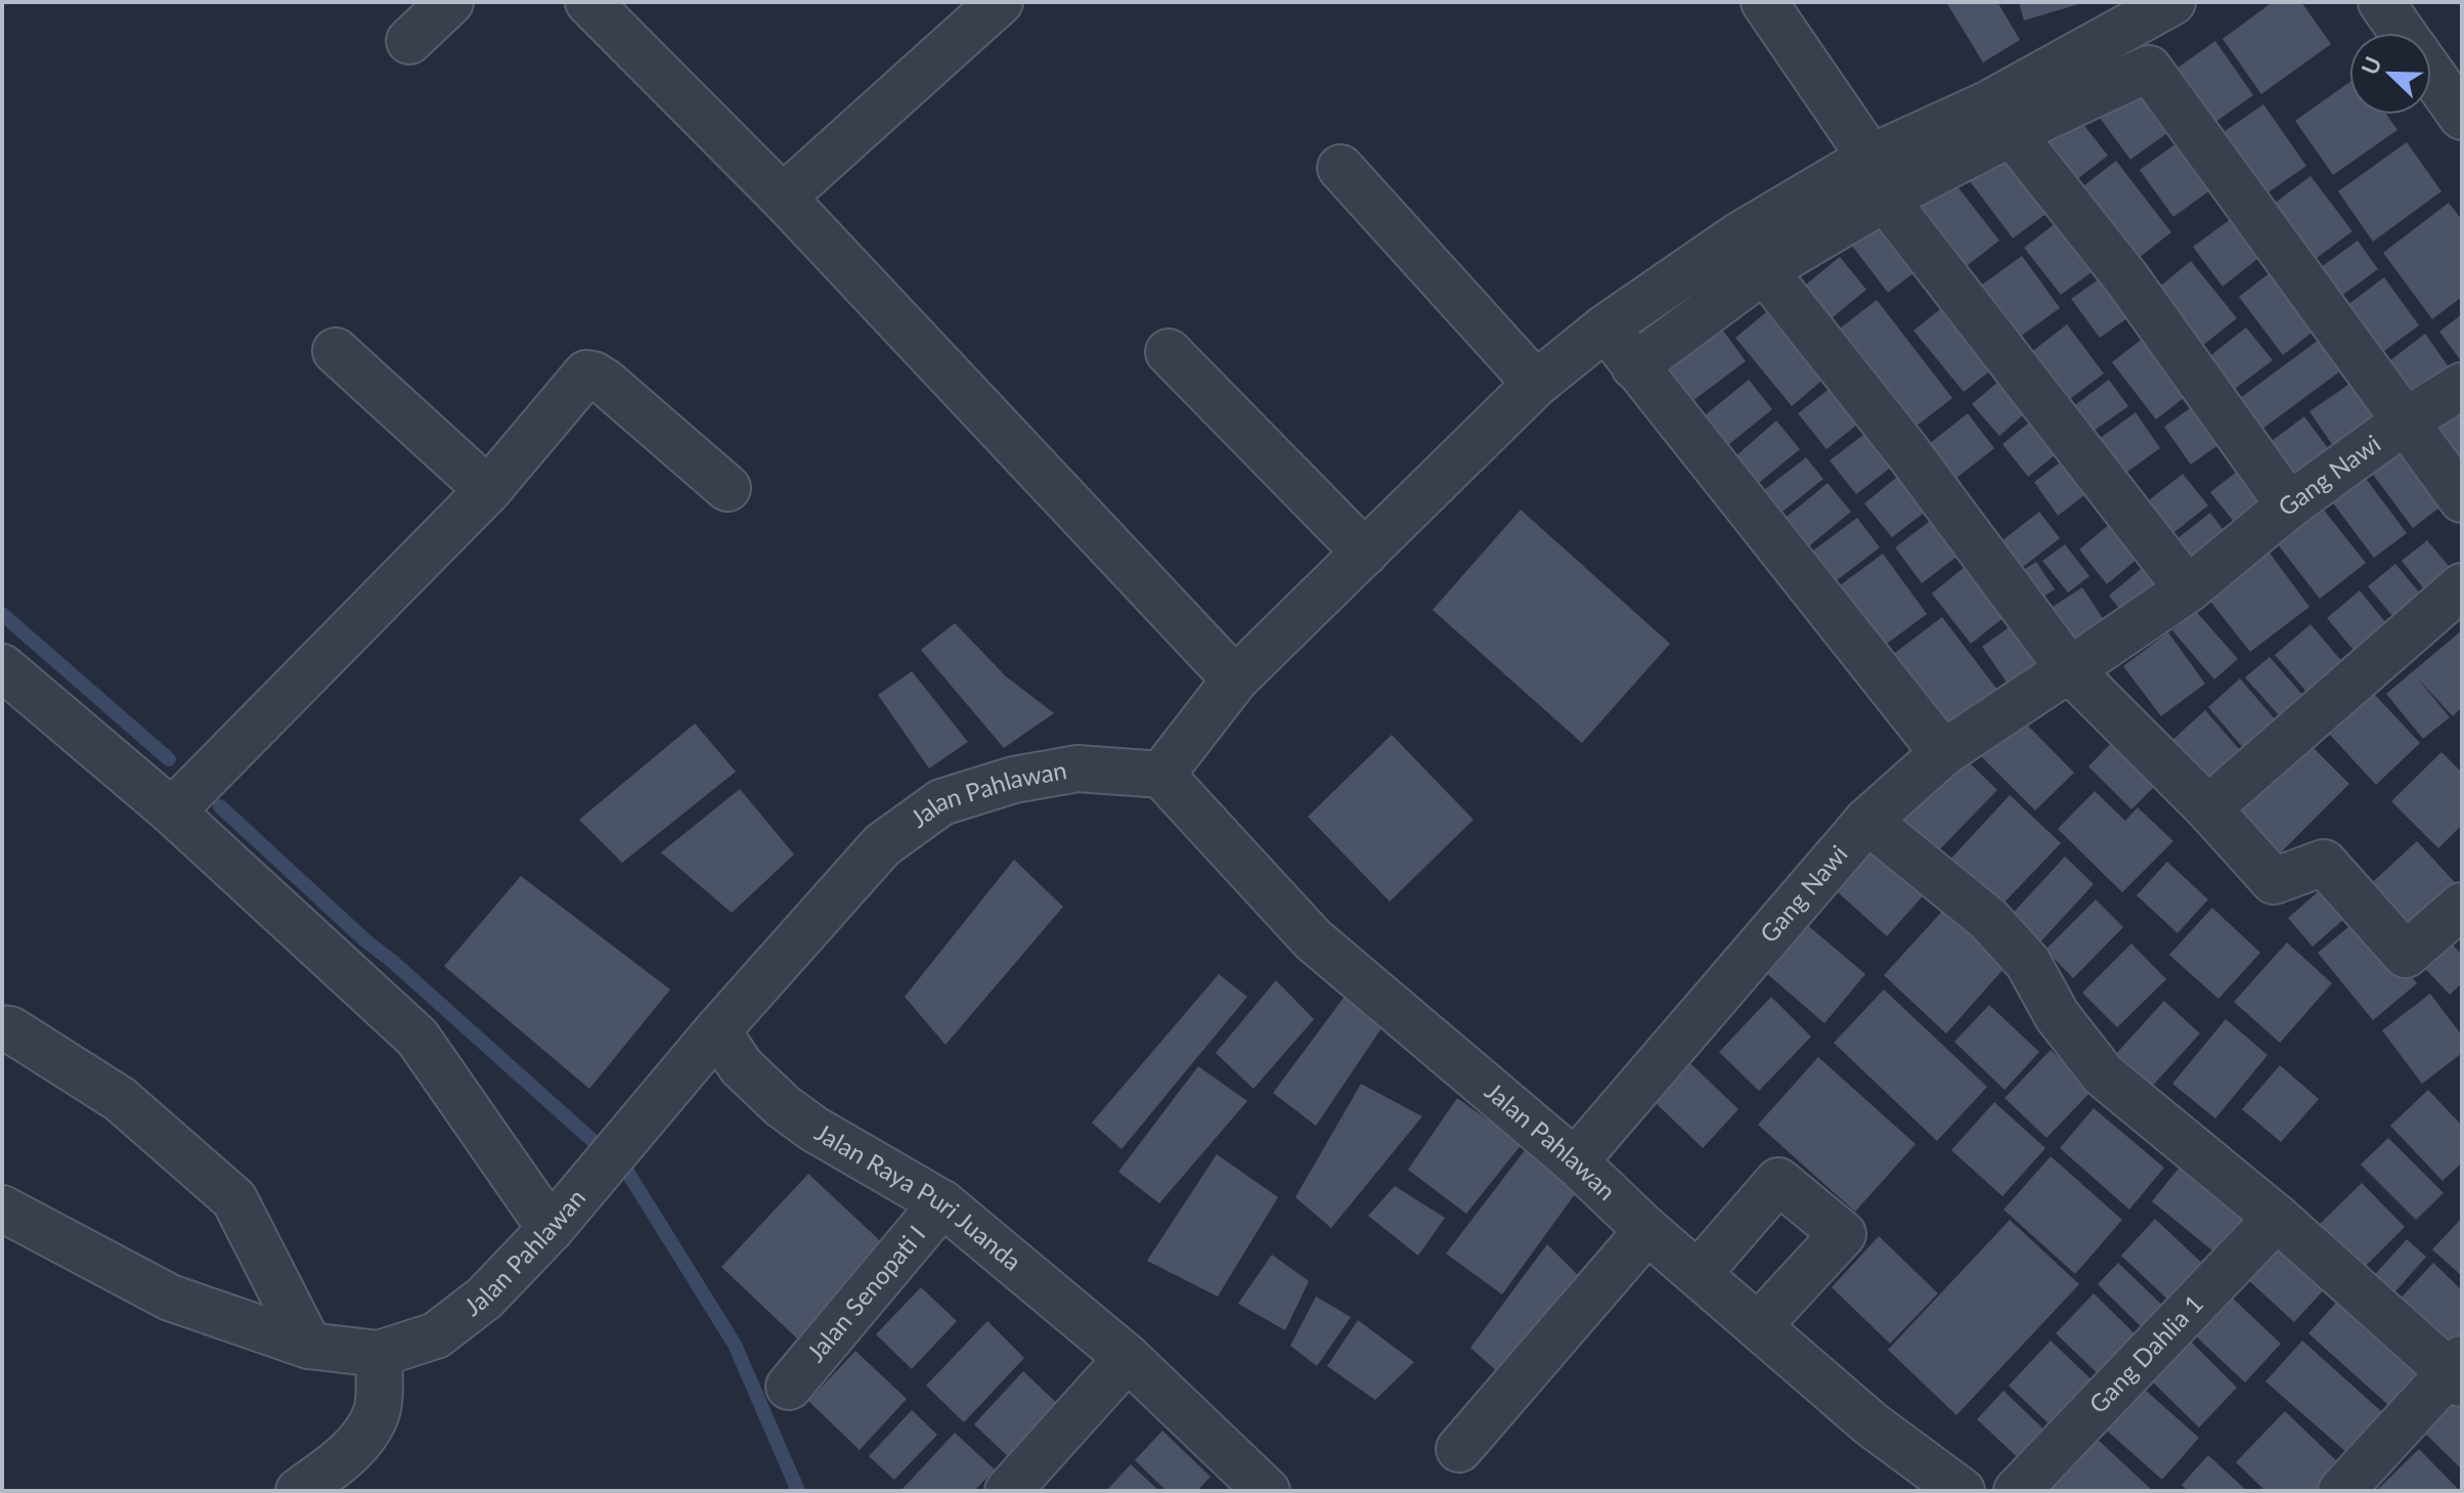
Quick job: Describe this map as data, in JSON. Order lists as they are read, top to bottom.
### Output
{
  "streets": {
    "street": [
      "Gang Nawi",
      "Jalan Pahlawan",
      "Jalan Raya Puri Juanda",
      "Jalan Senopati I",
      "Gang Dahlia 1"
    ]
  },
  "crossings": [
    ["Gang Nawi", "Jalan Pahlawan"],
    ["Jalan Pahlawan", "Jalan Raya Puri Juanda"],
    ["Jalan Raya Puri Juanda", "Jalan Senopati I"]
  ],
  "north": "top left"
}
